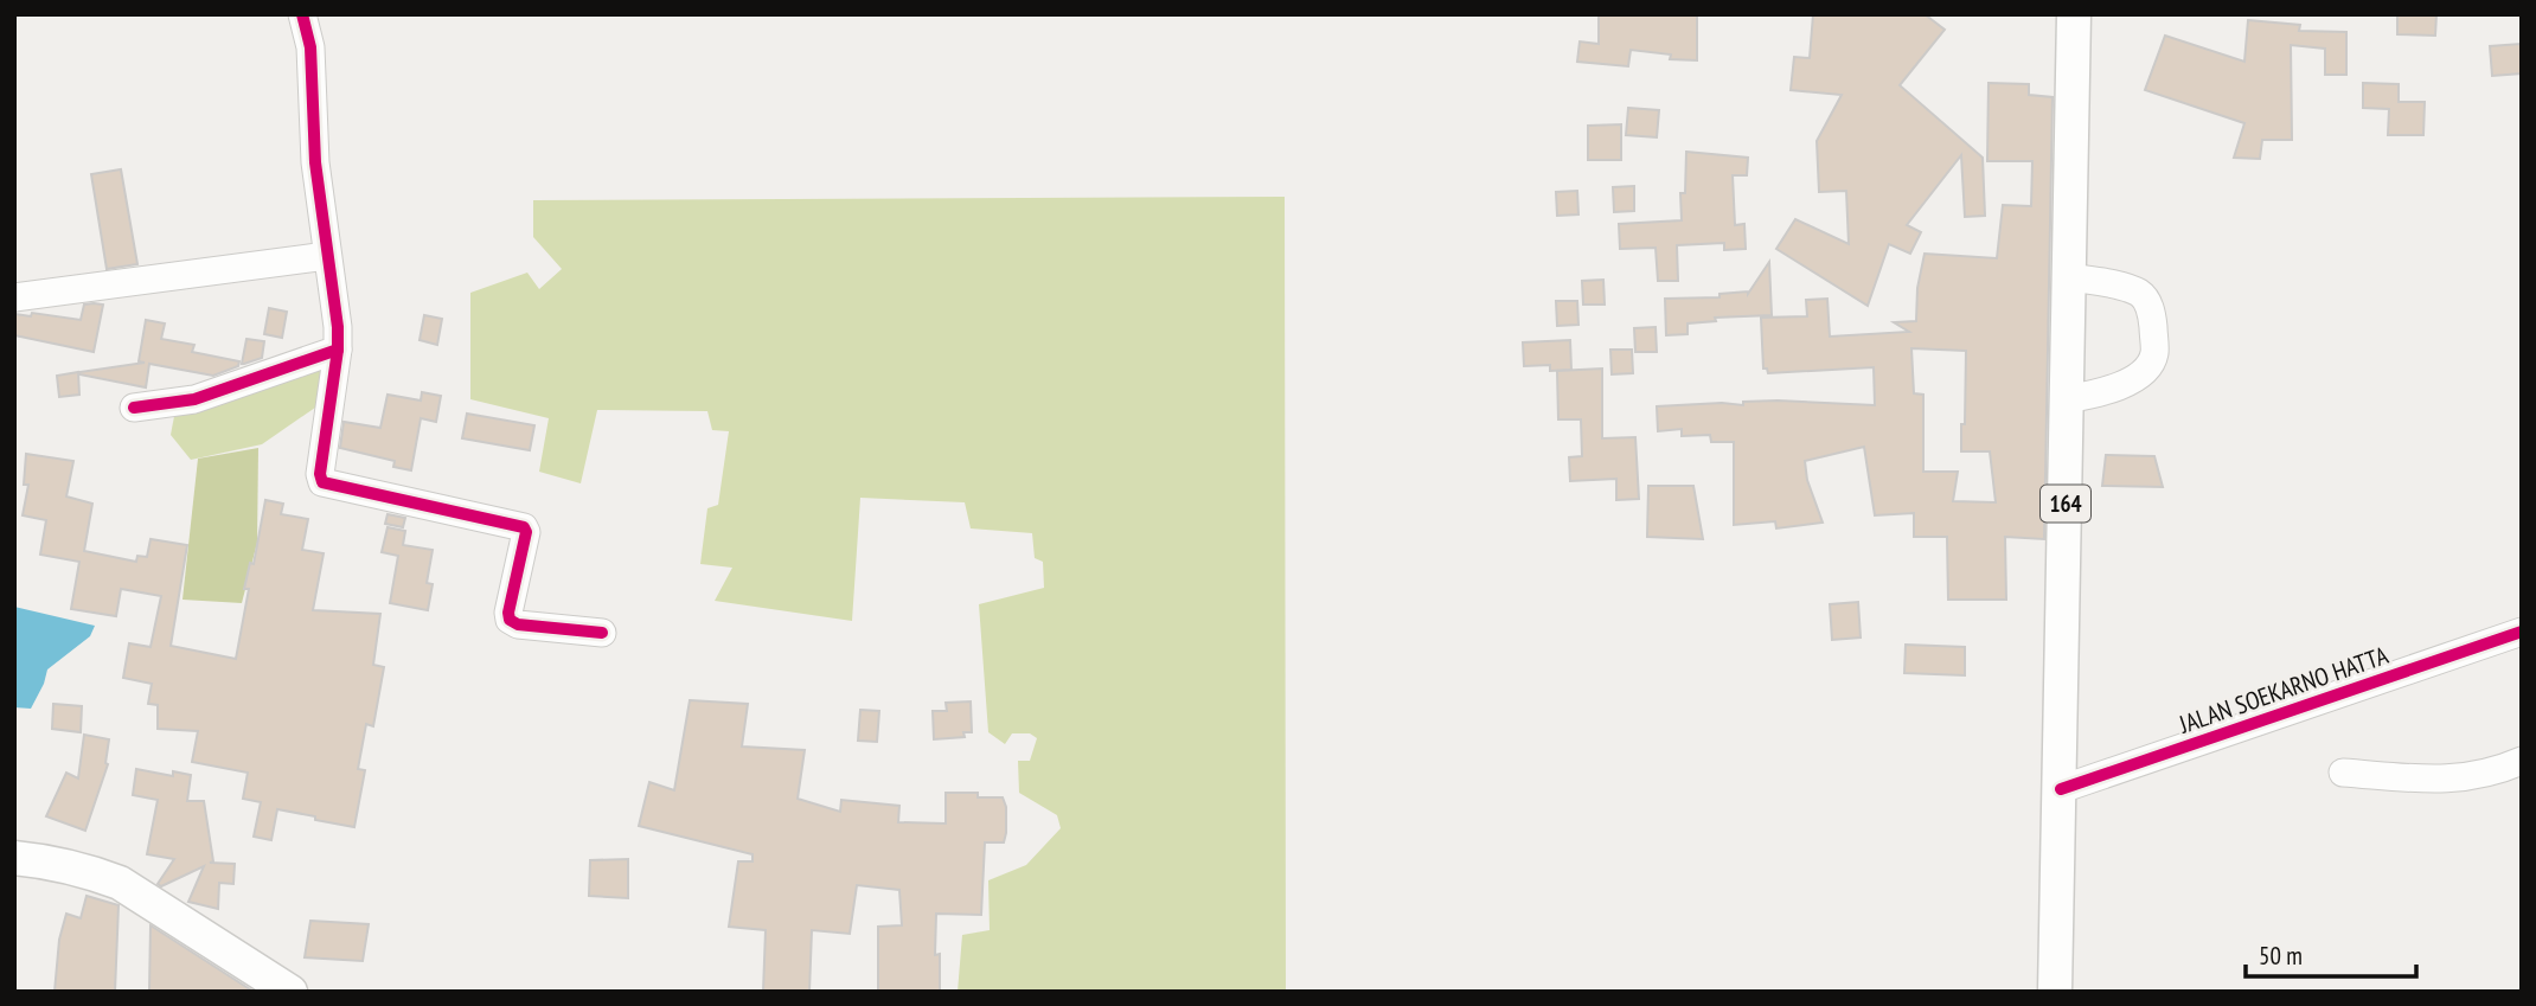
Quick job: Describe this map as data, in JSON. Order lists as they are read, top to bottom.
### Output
{
  "streets": {
    "main road": ["164"],
    "street": ["JALAN SOEKARNO HATTA"]
  },
  "crossings": [
    ["164", "JALAN SOEKARNO HATTA"]
  ],
  "scale_bar": "50 m"
}
